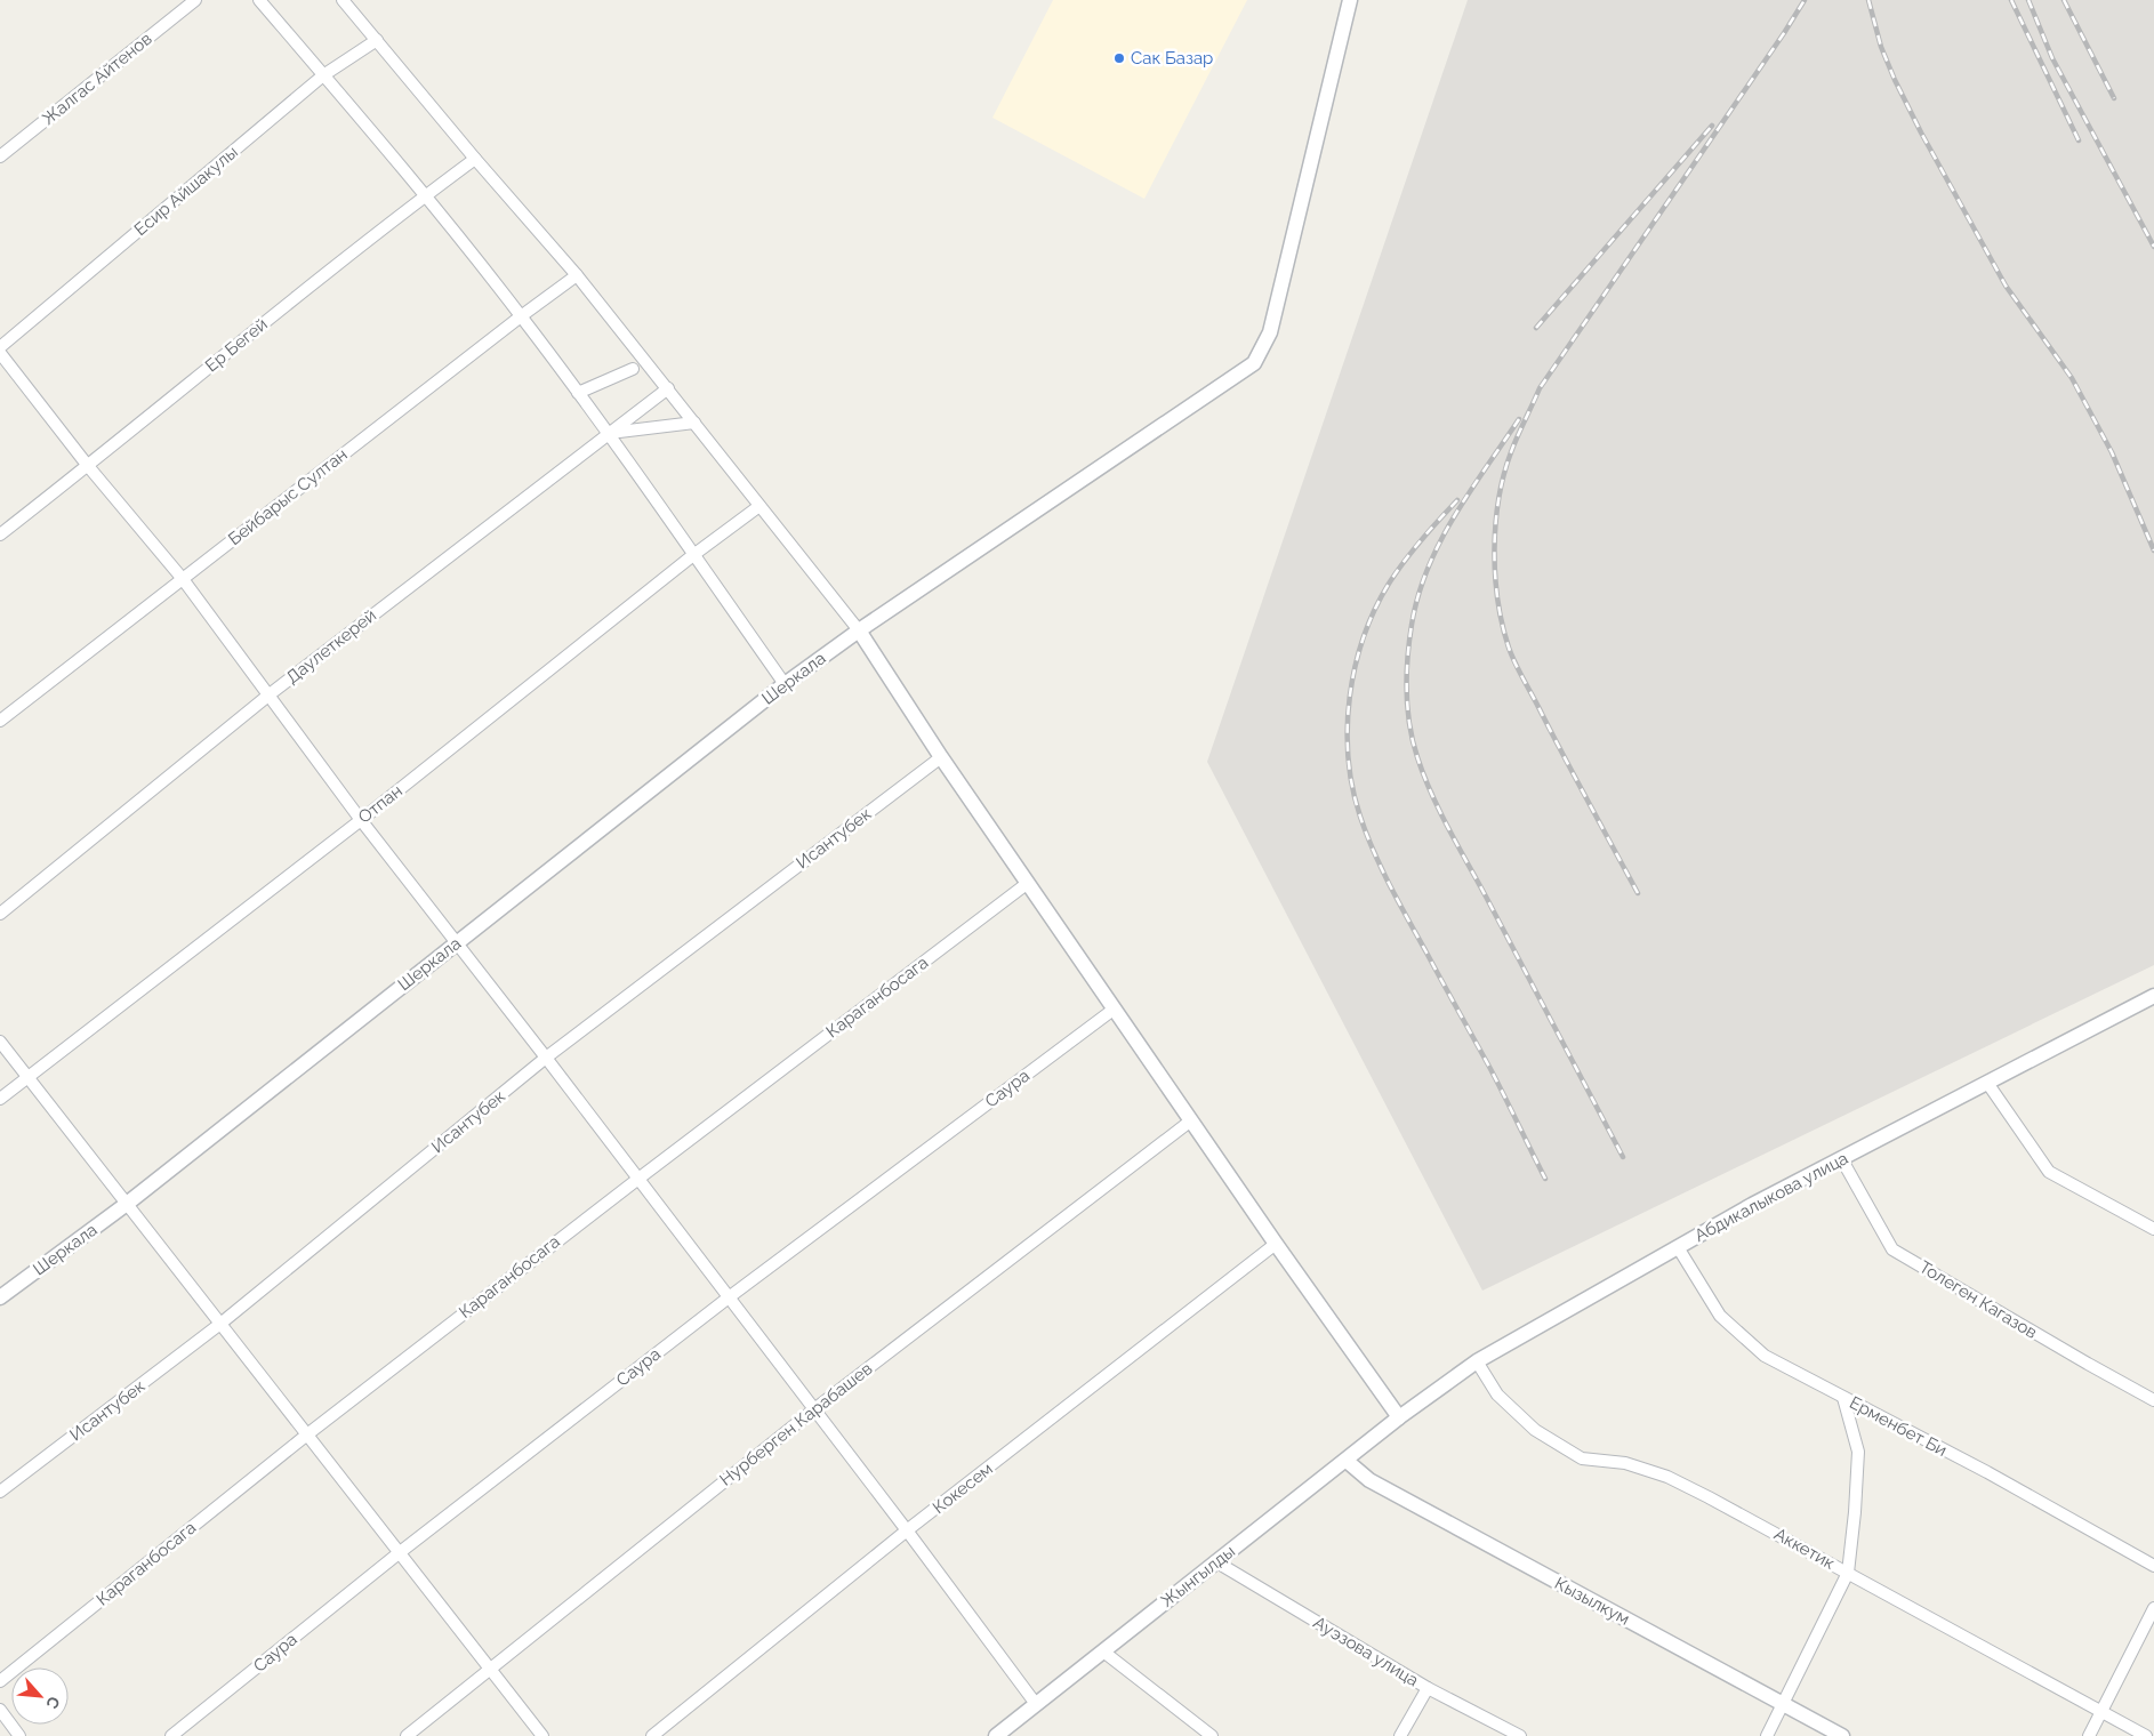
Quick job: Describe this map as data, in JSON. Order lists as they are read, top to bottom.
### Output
{
  "streets": {
    "street": [
      "Жалгас Айтенов",
      "Есир Айшакулы",
      "Ер Бегей",
      "Бейбарыс Султан",
      "Даулеткерей",
      "Шеркала",
      "Отпан",
      "Исантубек",
      "Караганбосага",
      "Саура",
      "Абдикалыкова улица",
      "Толеген Кагазов",
      "Нурберген Карабашев",
      "Ерменбет Би",
      "Кокесем",
      "Аккетик",
      "Жынгылды",
      "Кызылкум",
      "Ауэзова улица"
    ]
  },
  "crossings": [
    ["Абдикалыкова улица", "Толеген Кагазов"],
    ["Абдикалыкова улица", "Ерменбет Би"],
    ["Абдикалыкова улица", "Аккетик"],
    ["Абдикалыкова улица", "Жынгылды"],
    ["Жынгылды", "Кызылкум"],
    ["Жынгылды", "Ауэзова улица"]
  ],
  "places": ["Сак Базар"],
  "north": "bottom right"
}
